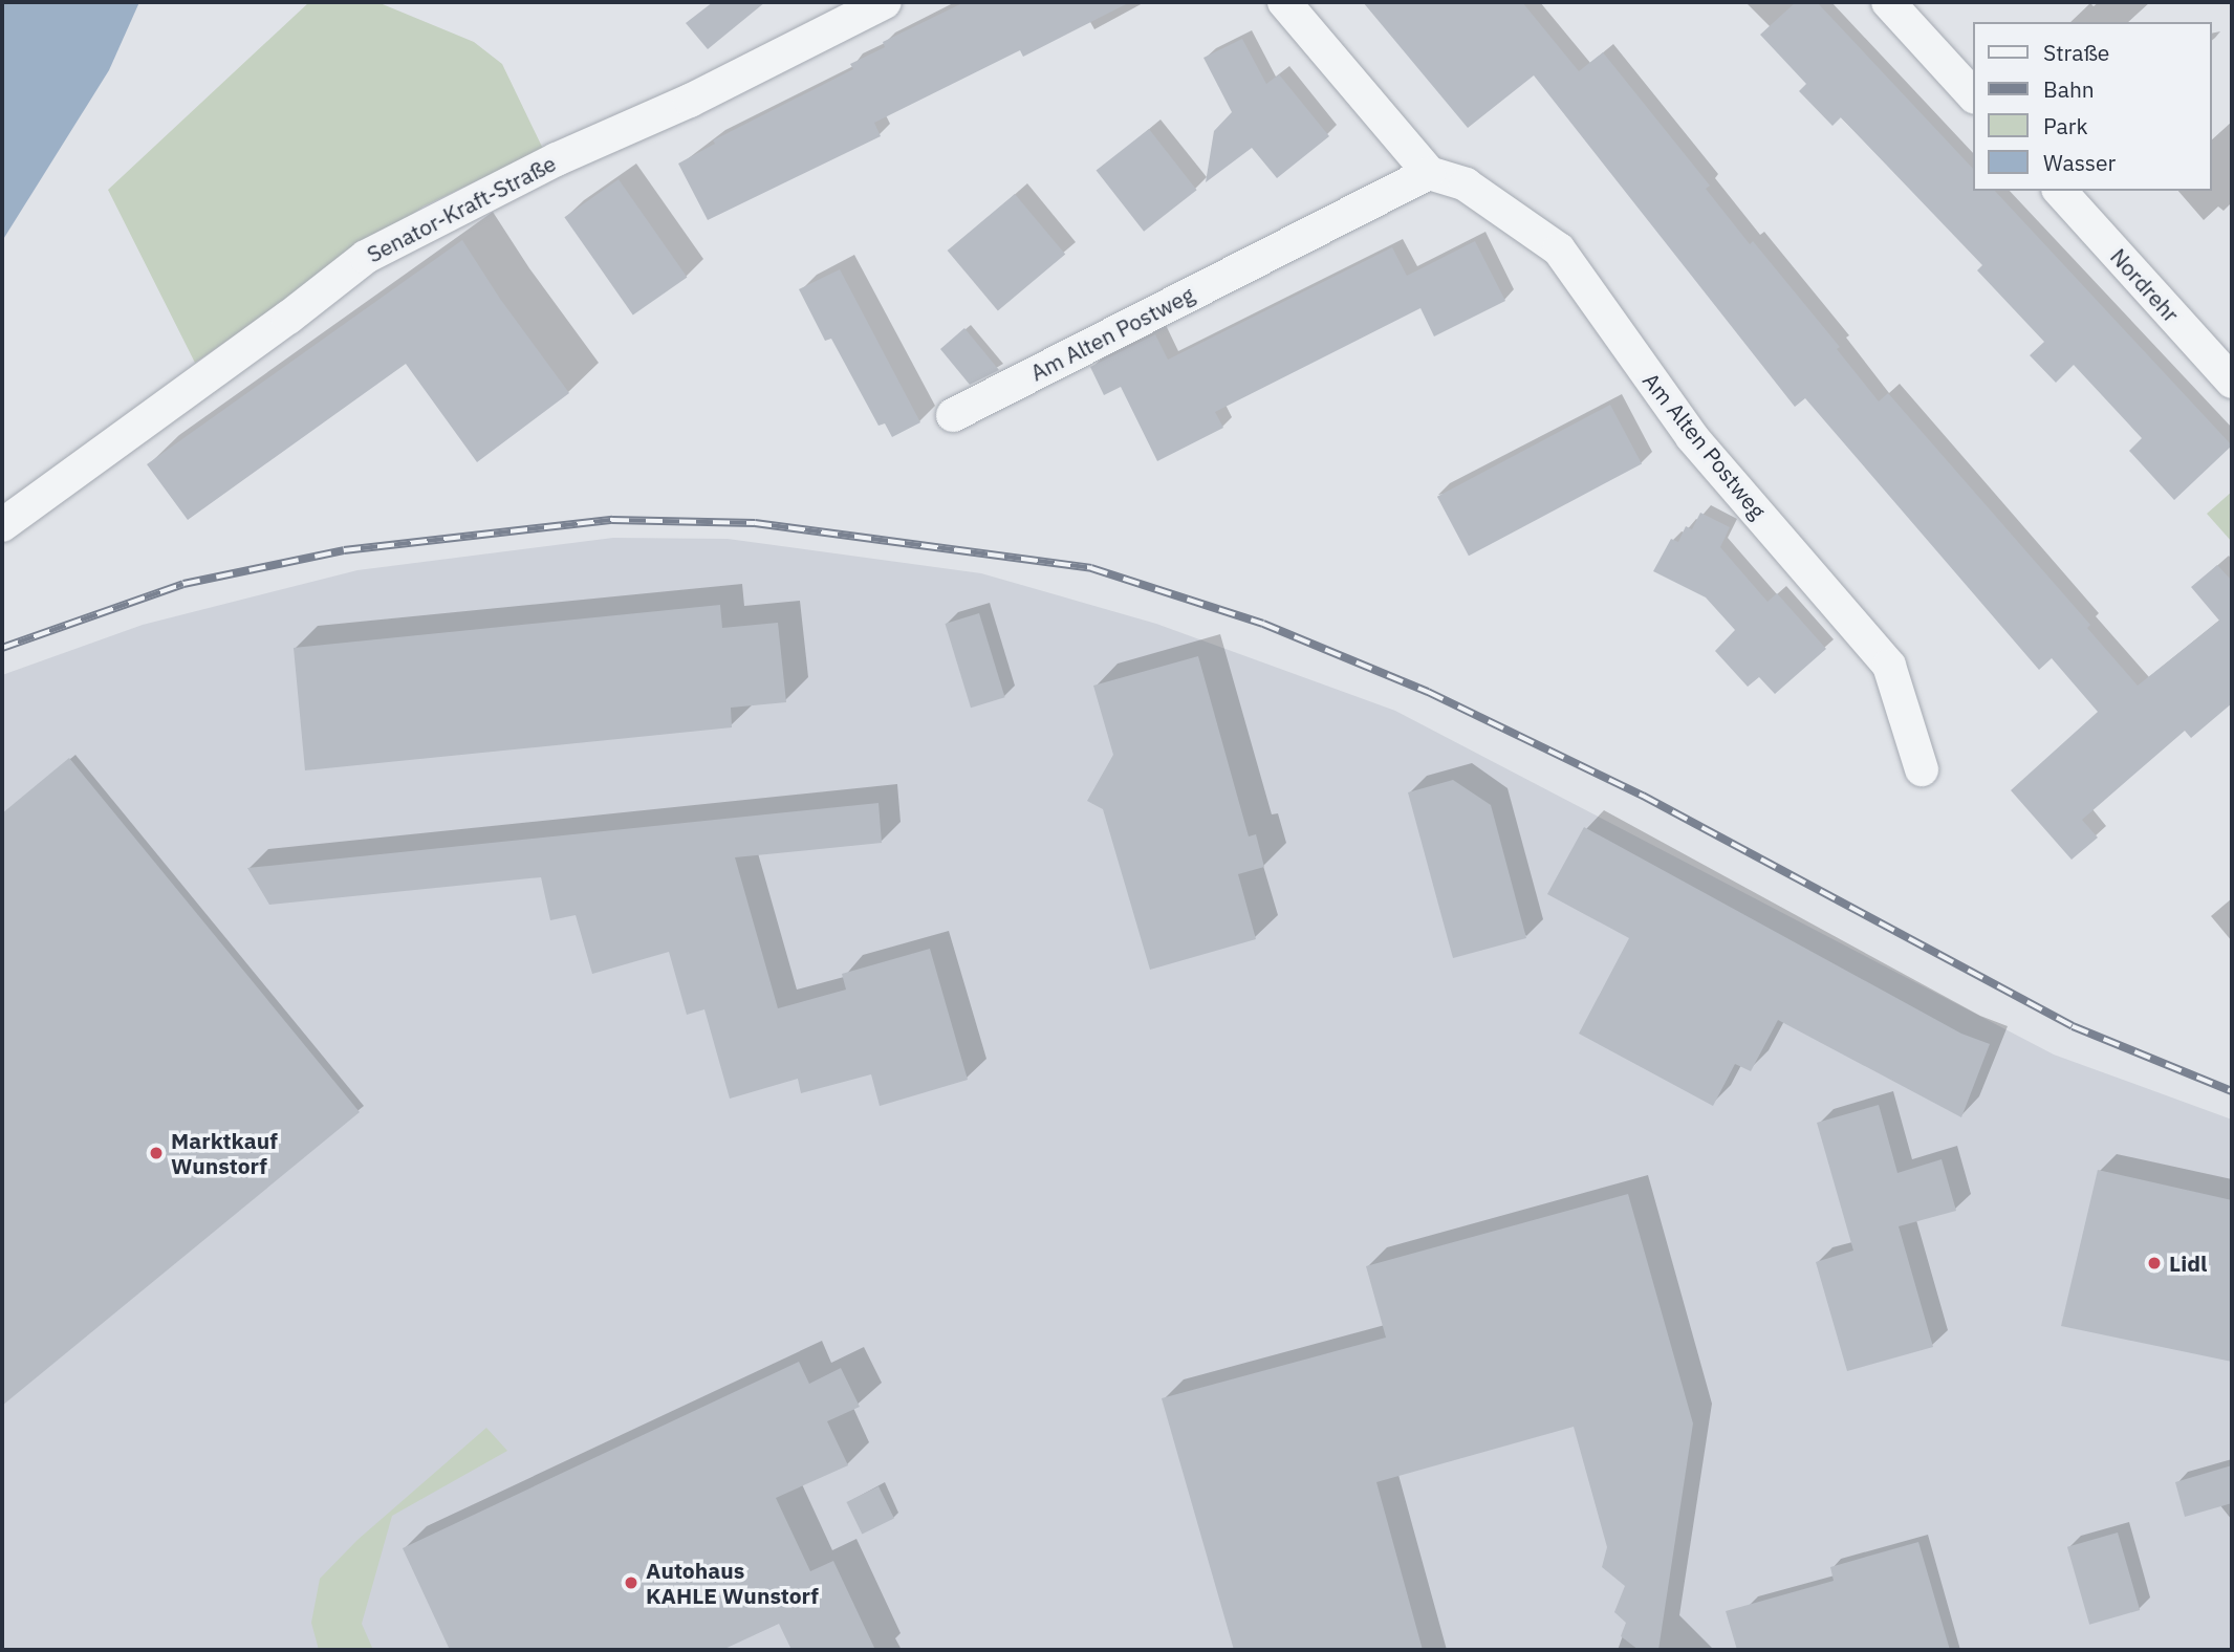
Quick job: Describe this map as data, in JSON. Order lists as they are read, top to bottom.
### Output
{
  "streets": {
    "street": ["Senator-Kraft-Straße", "Nordrehr", "Am Alten Postweg"]
  },
  "places": ["Marktkauf Wunstorf", "Lidl", "Autohaus KAHLE Wunstorf"],
  "legend": [
    "Straße",
    "Bahn",
    "Park",
    "Wasser"
  ]
}
